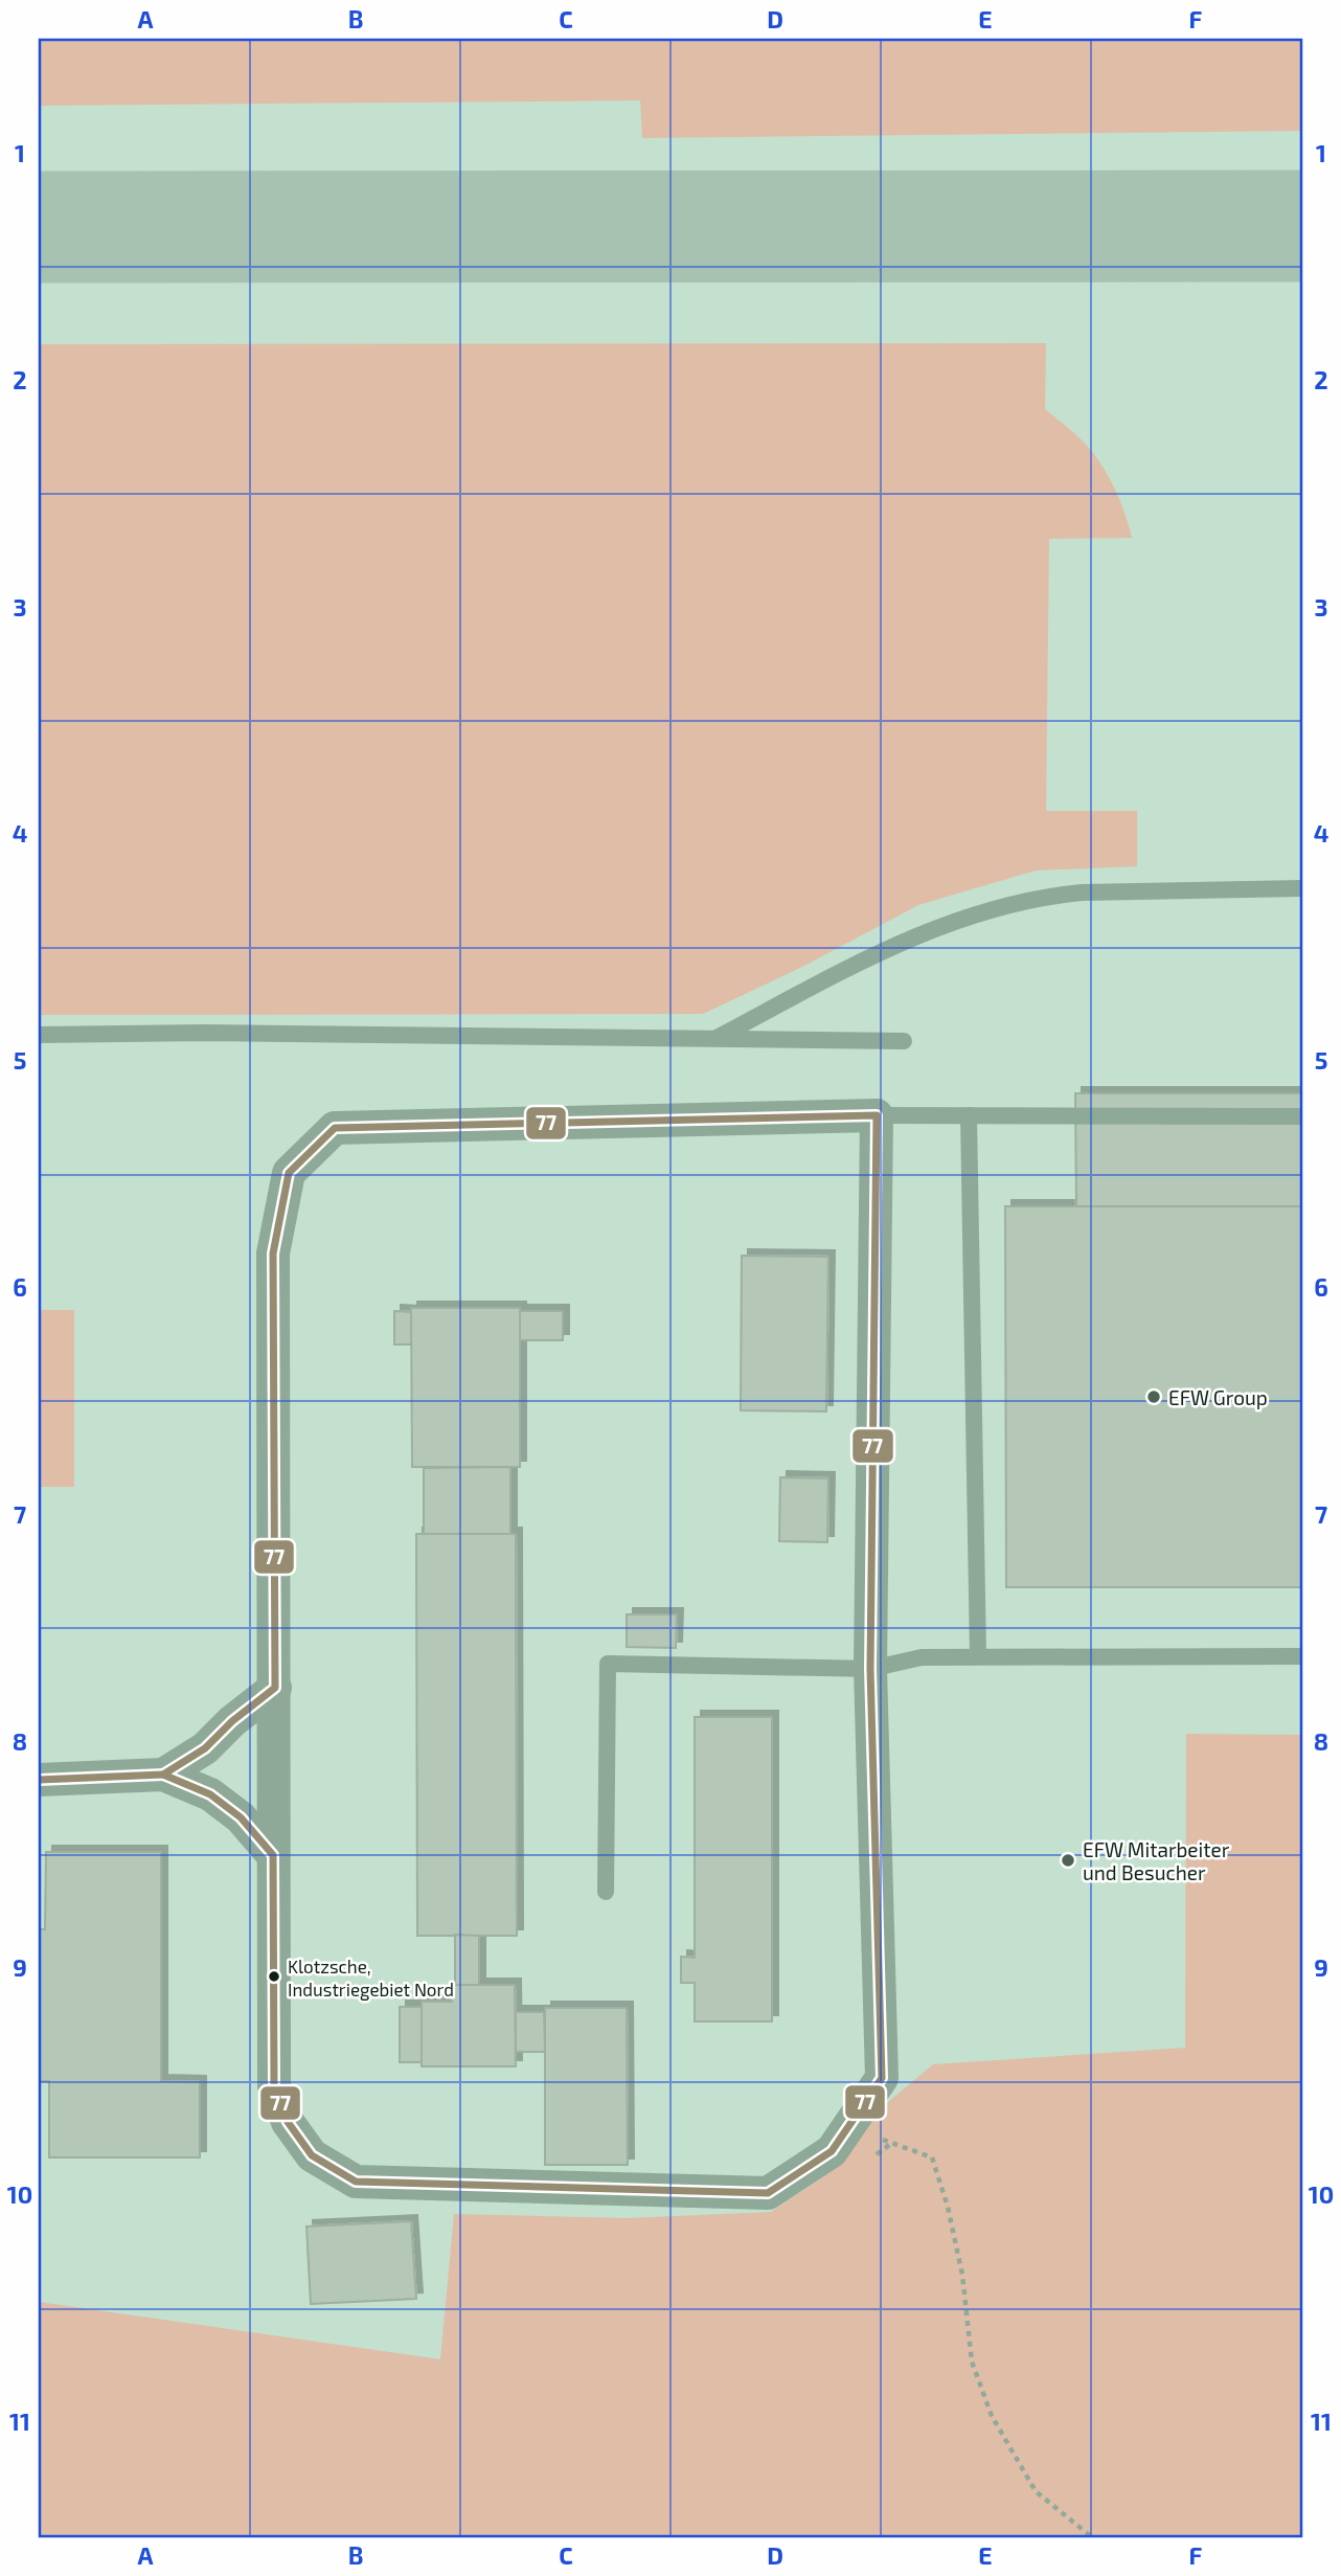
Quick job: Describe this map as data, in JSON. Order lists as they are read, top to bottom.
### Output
{
  "places": ["EFW Group", "EFW Mitarbeiter und Besucher", "Klotzsche, Industriegebiet Nord"],
  "lines": ["transit line 77"],
  "grid": {
    "columns": [
      "A",
      "B",
      "C",
      "D",
      "E",
      "F"
    ],
    "rows": [
      "1",
      "2",
      "3",
      "4",
      "5",
      "6",
      "7",
      "8",
      "9",
      "10",
      "11"
    ]
  }
}
